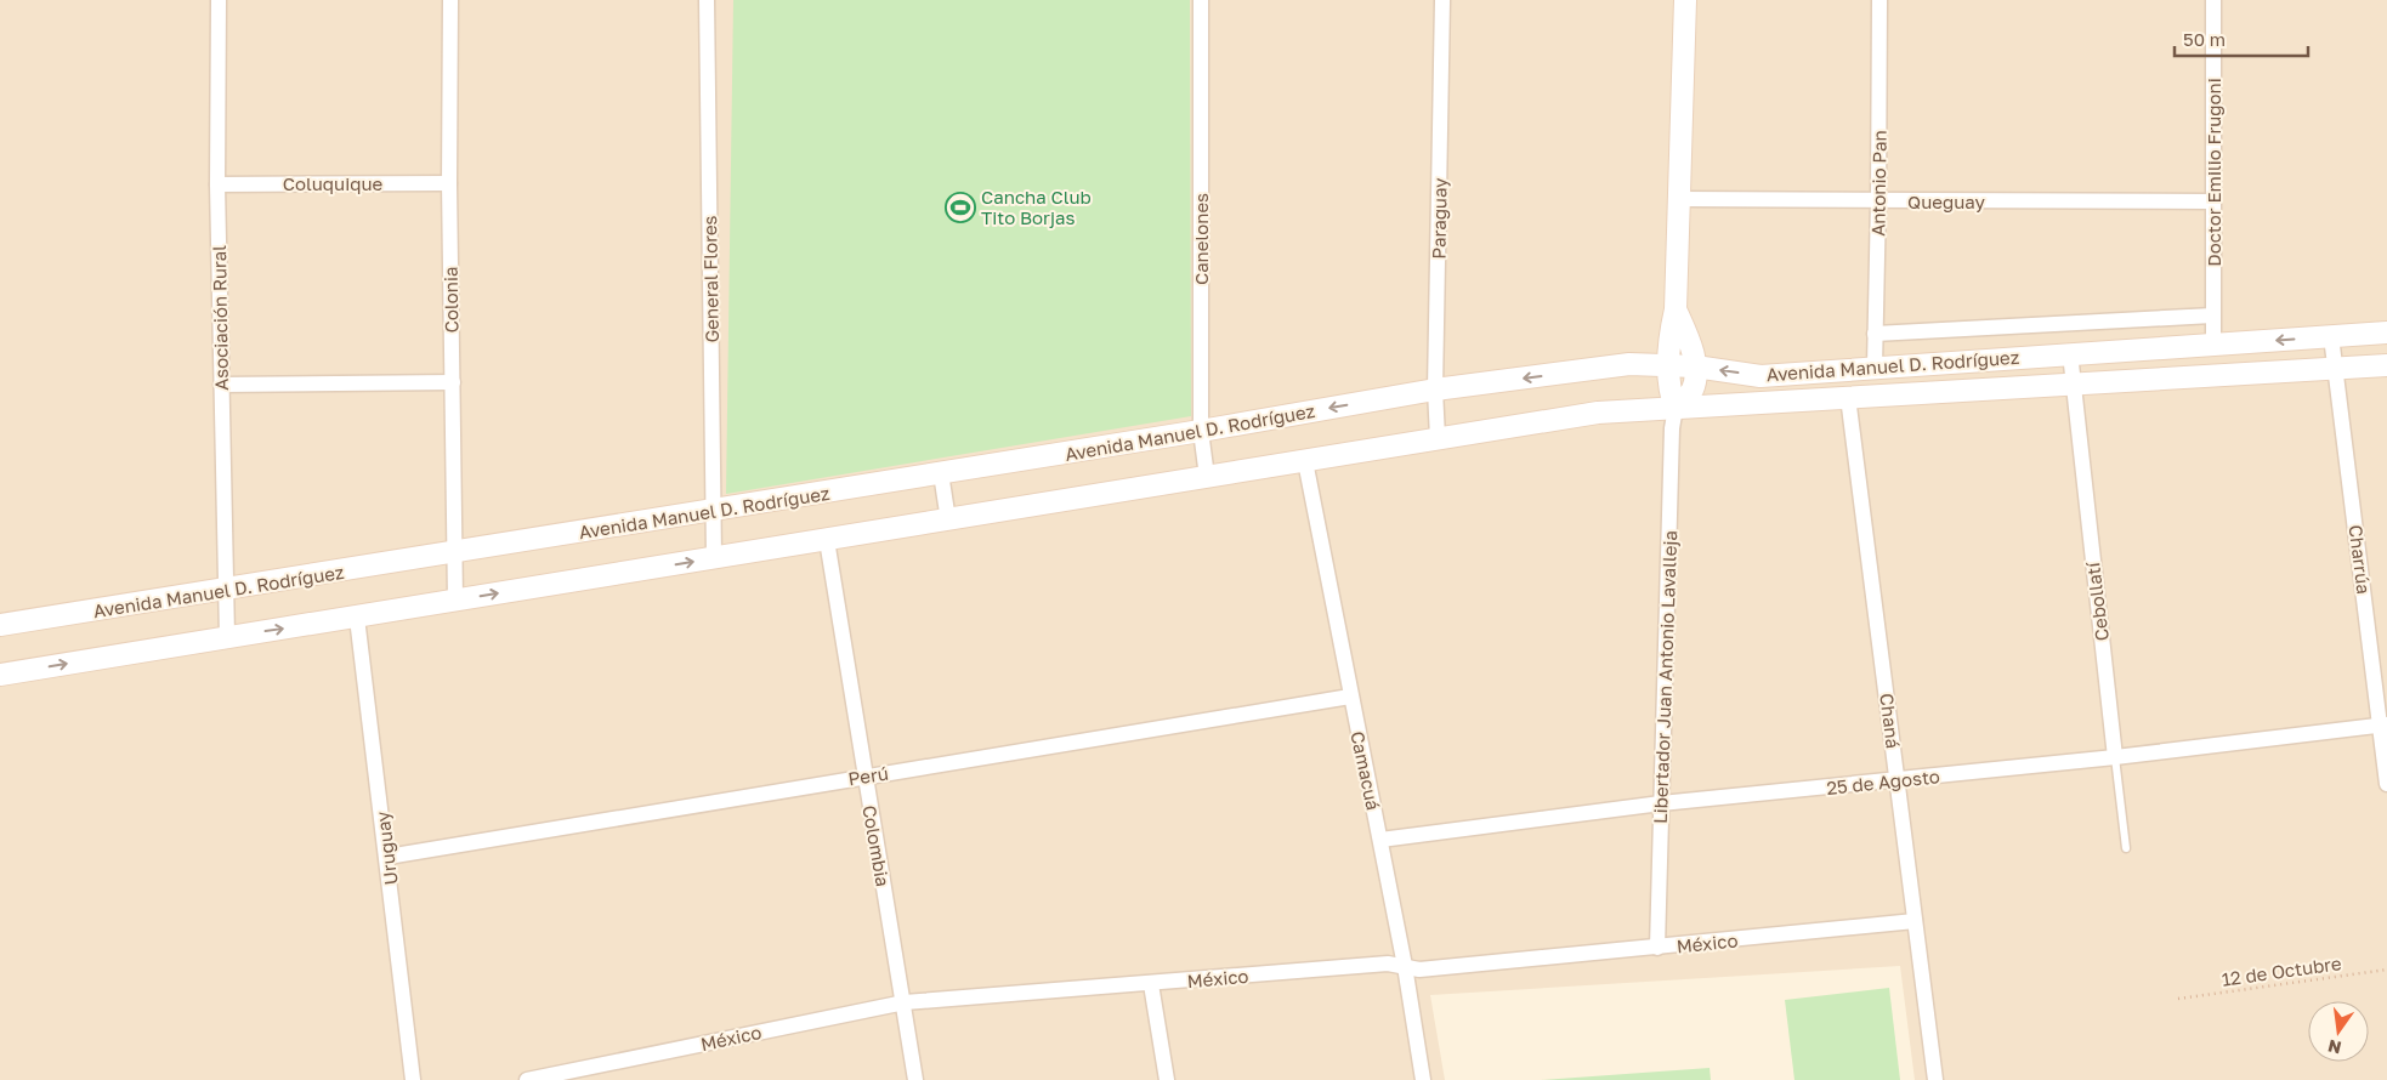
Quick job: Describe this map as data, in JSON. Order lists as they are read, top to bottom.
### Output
{
  "streets": {
    "street": [
      "Doctor Emilio Frugoni",
      "Coluquique",
      "Antonio Pan",
      "Queguay",
      "Paraguay",
      "Canelones",
      "General Flores",
      "Colonia",
      "Asociación Rural",
      "Avenida Manuel D. Rodríguez",
      "Charrúa",
      "Cebollatí",
      "Libertador Juan Antonio Lavalleja",
      "Chaná",
      "Camacuá",
      "Perú",
      "25 de Agosto",
      "Colombia",
      "Uruguay",
      "México"
    ],
    "path": ["12 de Octubre"]
  },
  "crossings": [
    ["Doctor Emilio Frugoni", "Queguay"],
    ["Doctor Emilio Frugoni", "Avenida Manuel D. Rodríguez"],
    ["Coluquique", "Colonia"],
    ["Coluquique", "Asociación Rural"],
    ["Antonio Pan", "Queguay"],
    ["Antonio Pan", "Avenida Manuel D. Rodríguez"],
    ["Queguay", "Libertador Juan Antonio Lavalleja"],
    ["Paraguay", "Avenida Manuel D. Rodríguez"],
    ["Canelones", "Avenida Manuel D. Rodríguez"],
    ["General Flores", "Avenida Manuel D. Rodríguez"],
    ["Colonia", "Avenida Manuel D. Rodríguez"],
    ["Asociación Rural", "Avenida Manuel D. Rodríguez"],
    ["Avenida Manuel D. Rodríguez", "Charrúa"],
    ["Avenida Manuel D. Rodríguez", "Cebollatí"],
    ["Avenida Manuel D. Rodríguez", "Libertador Juan Antonio Lavalleja"],
    ["Avenida Manuel D. Rodríguez", "Chaná"],
    ["Avenida Manuel D. Rodríguez", "Camacuá"],
    ["Avenida Manuel D. Rodríguez", "Colombia"],
    ["Avenida Manuel D. Rodríguez", "Uruguay"],
    ["Charrúa", "25 de Agosto"],
    ["Cebollatí", "25 de Agosto"],
    ["Libertador Juan Antonio Lavalleja", "25 de Agosto"],
    ["Libertador Juan Antonio Lavalleja", "México"],
    ["Chaná", "25 de Agosto"],
    ["Chaná", "México"],
    ["Camacuá", "Perú"],
    ["Camacuá", "25 de Agosto"],
    ["Camacuá", "México"],
    ["Perú", "Colombia"],
    ["Perú", "Uruguay"],
    ["Colombia", "México"]
  ],
  "places": {
    "sports": ["Cancha Club Tito Borjas"]
  },
  "scale_bar": "50 m",
  "north": "bottom"
}
